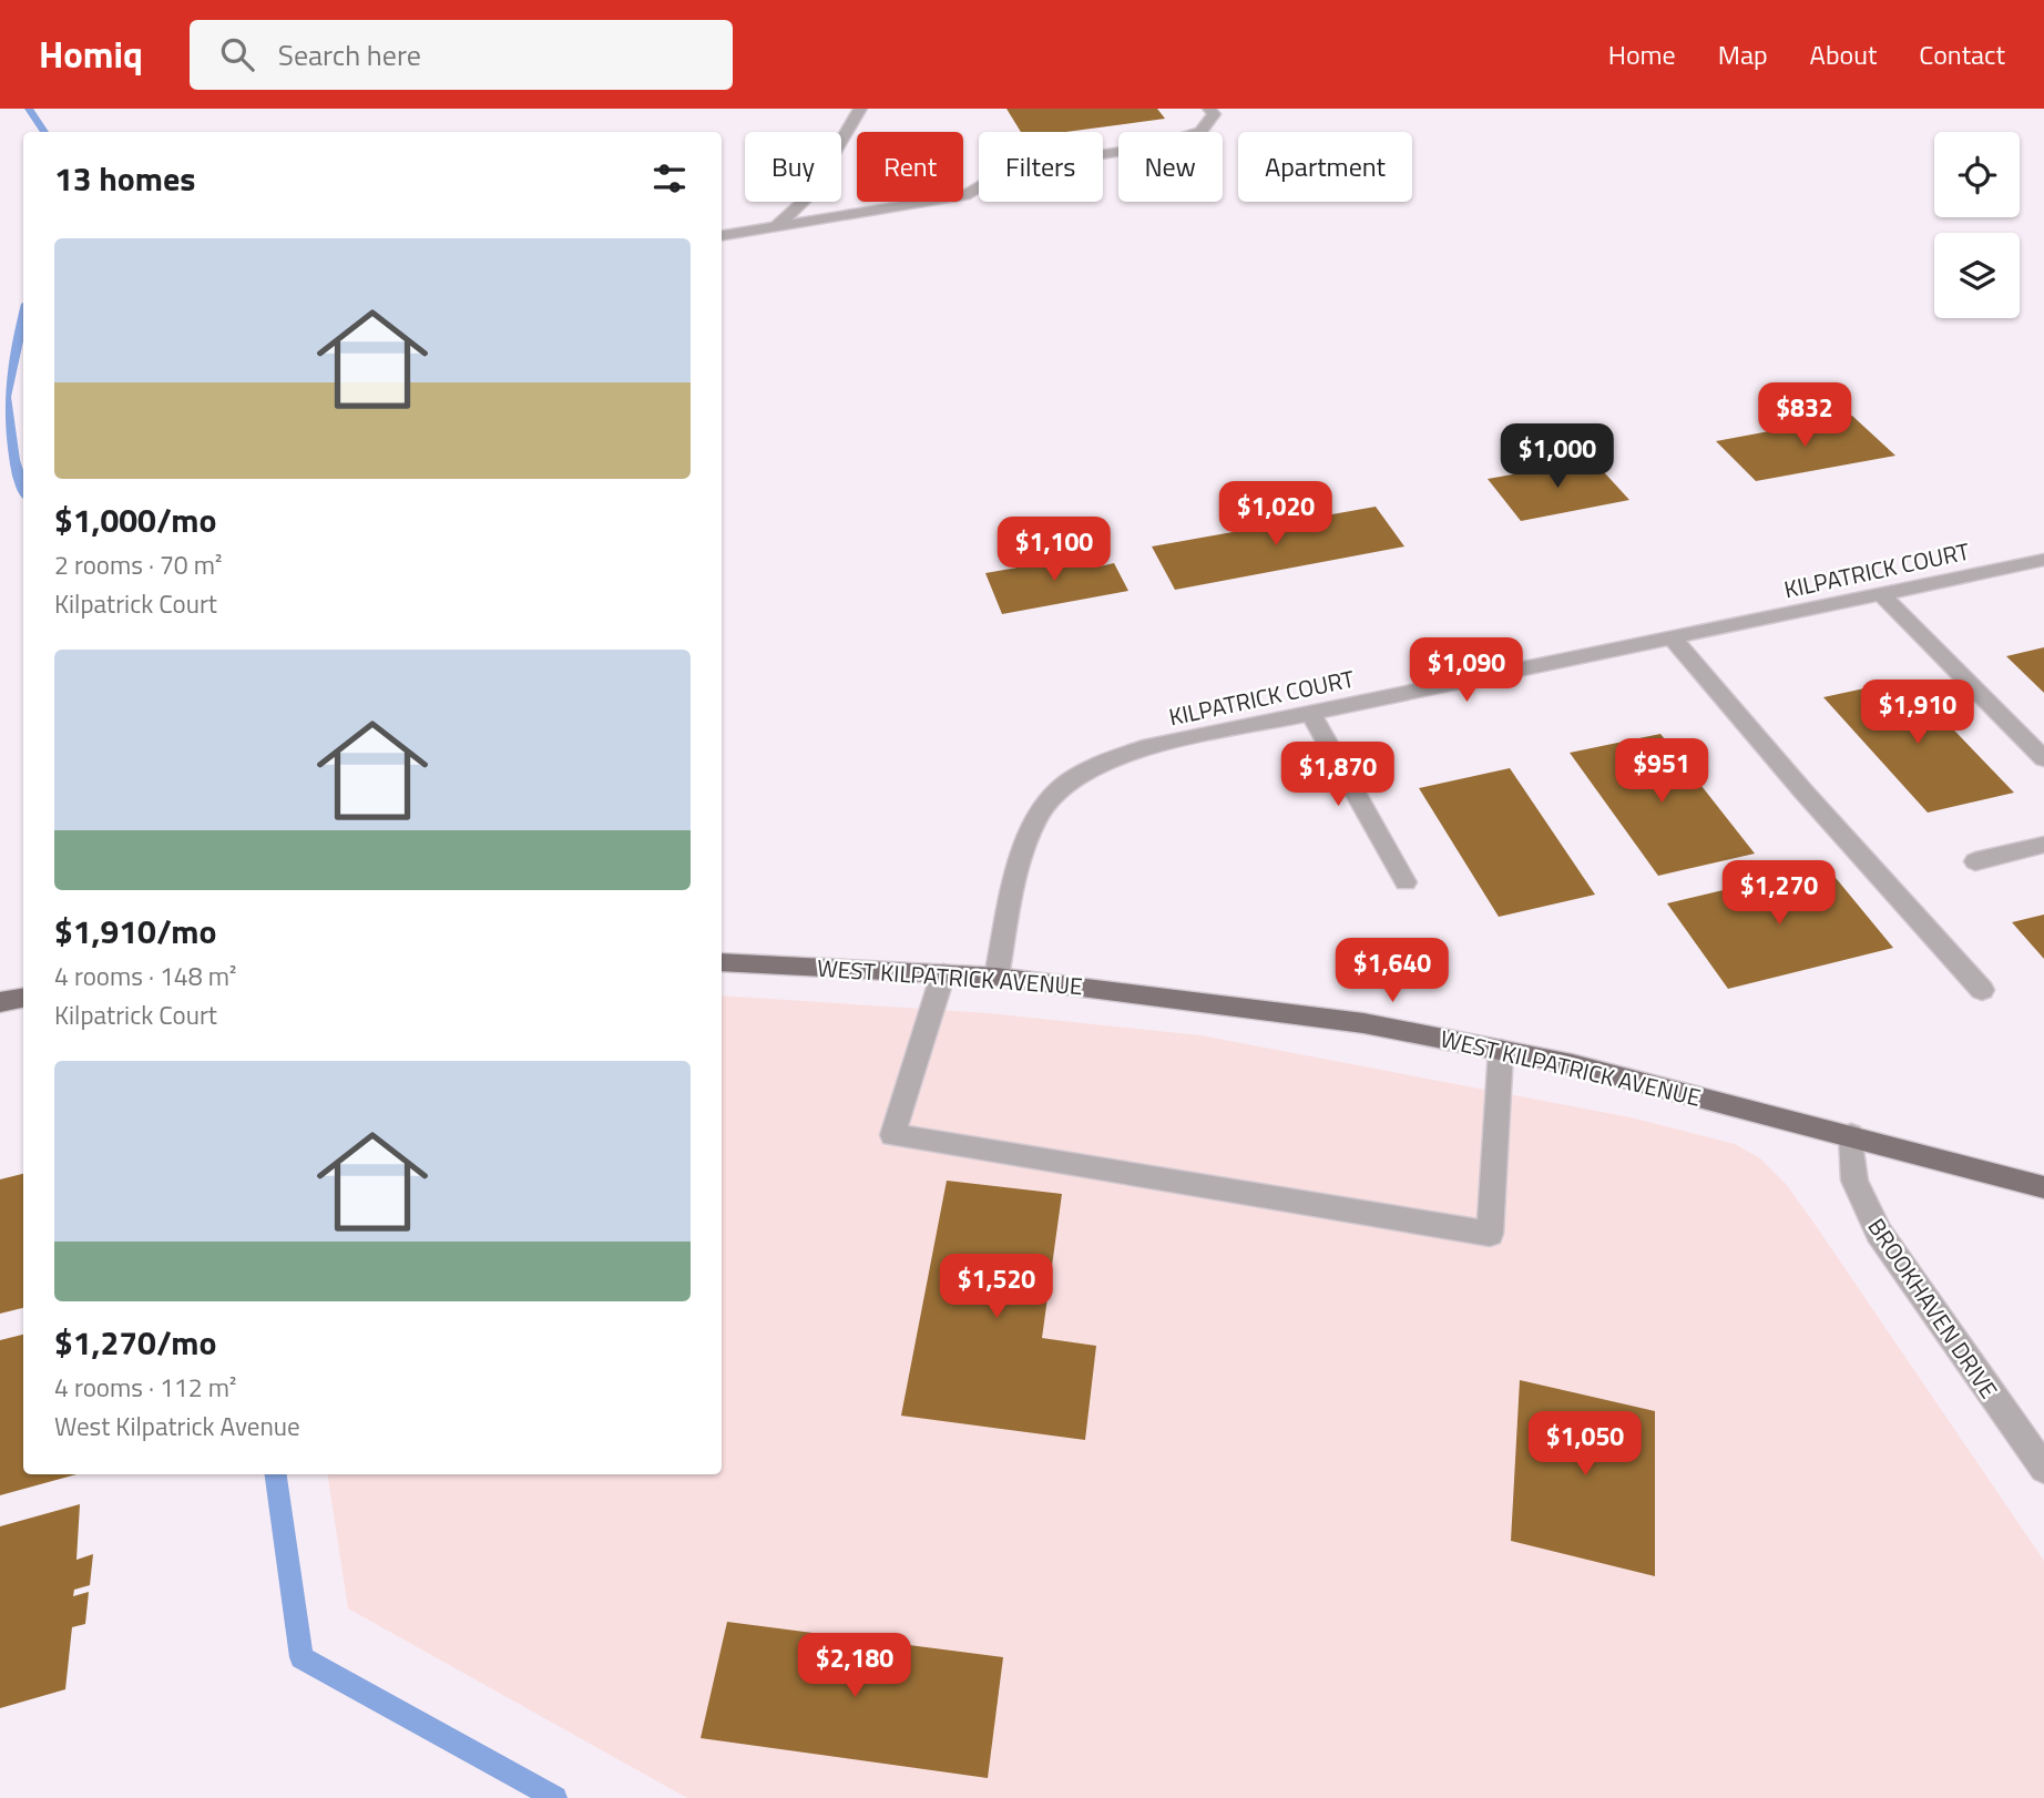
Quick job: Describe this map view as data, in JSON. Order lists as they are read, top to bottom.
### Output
{
  "streets": {
    "main road": ["WEST KILPATRICK AVENUE"],
    "street": ["KILPATRICK COURT", "BROOKHAVEN DRIVE"]
  },
  "crossings": [
    ["KILPATRICK COURT", "WEST KILPATRICK AVENUE"],
    ["WEST KILPATRICK AVENUE", "BROOKHAVEN DRIVE"]
  ],
  "page": {
    "header": "Homiq",
    "search": "Search here",
    "nav": [
      "Home",
      "Map",
      "About",
      "Contact"
    ],
    "chip": [
      "Buy",
      "Rent",
      "Filters",
      "New",
      "Apartment"
    ],
    "heading": "13 homes",
    "list": [
      {
        "name": "$1,000/mo",
        "note": "2 rooms · 70 m² · Kilpatrick Court"
      },
      {
        "name": "$1,910/mo",
        "note": "4 rooms · 148 m² · Kilpatrick Court"
      },
      {
        "name": "$1,270/mo",
        "note": "4 rooms · 112 m² · West Kilpatrick Avenue"
      }
    ],
    "price": [
      "$832",
      "$1,000",
      "$1,020",
      "$1,100",
      "$1,090",
      "$1,910",
      "$951",
      "$1,870",
      "$1,270",
      "$1,640",
      "$1,520",
      "$1,050",
      "$2,180"
    ]
  }
}
